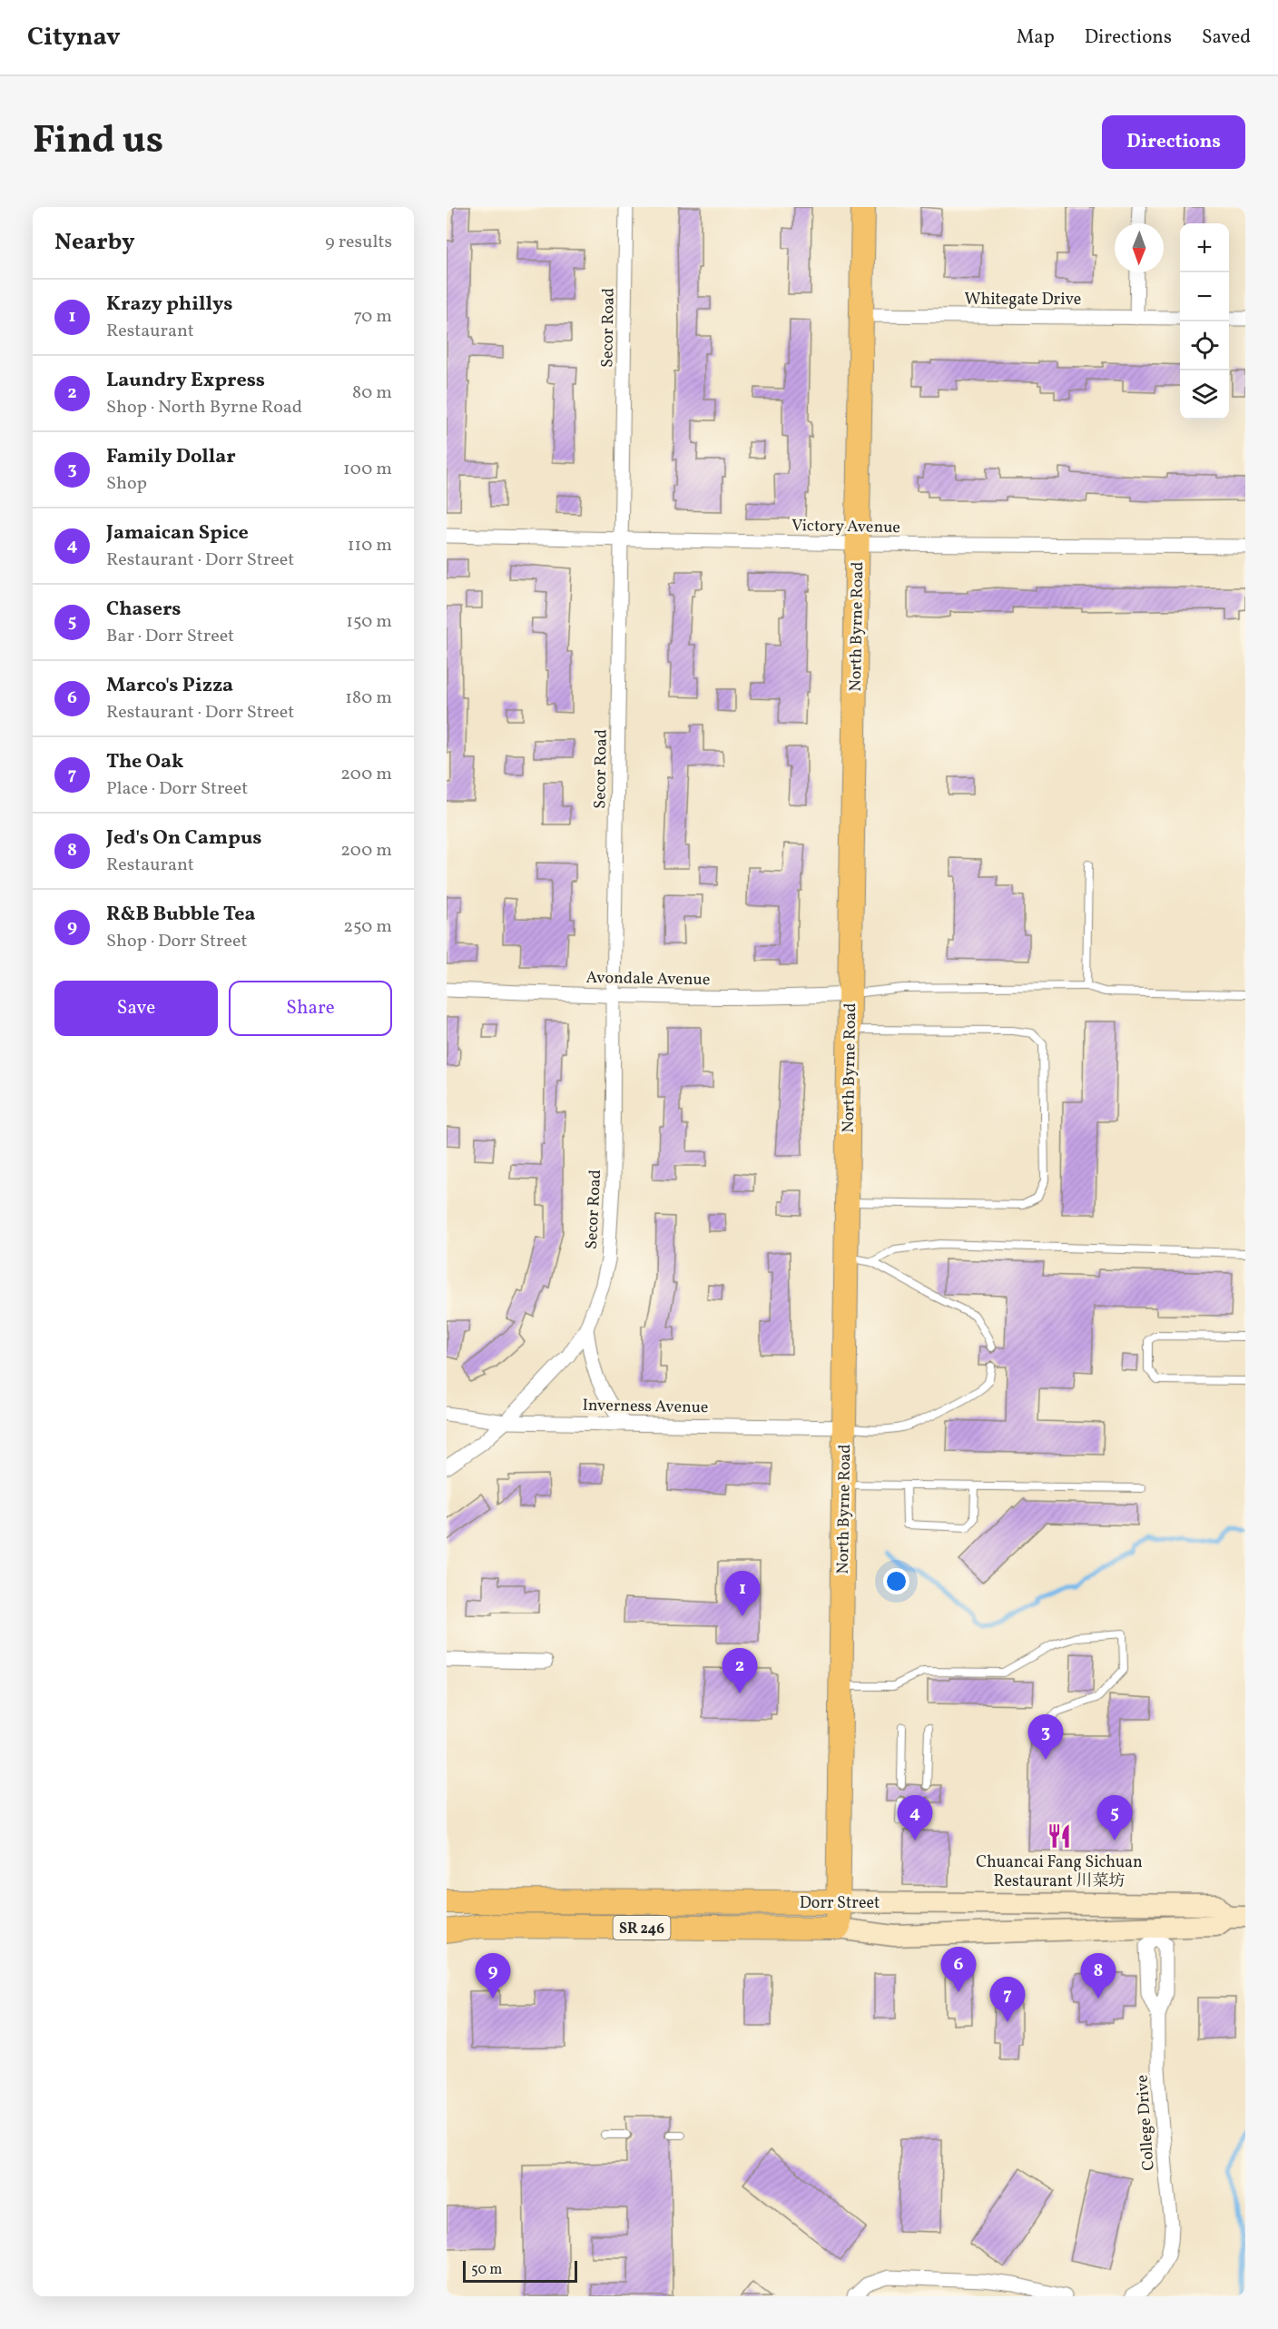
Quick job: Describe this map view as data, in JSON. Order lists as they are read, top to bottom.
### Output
{
  "streets": {
    "main road": ["North Byrne Road", "Dorr Street", "SR 246"],
    "street": [
      "Whitegate Drive",
      "Secor Road",
      "Victory Avenue",
      "Avondale Avenue",
      "Inverness Avenue",
      "College Drive"
    ]
  },
  "crossings": [
    ["Whitegate Drive", "North Byrne Road"],
    ["Secor Road", "Victory Avenue"],
    ["Secor Road", "Avondale Avenue"],
    ["Secor Road", "Inverness Avenue"],
    ["Victory Avenue", "North Byrne Road"],
    ["North Byrne Road", "Avondale Avenue"],
    ["North Byrne Road", "Inverness Avenue"],
    ["North Byrne Road", "Dorr Street"],
    ["Dorr Street", "College Drive"]
  ],
  "places": {
    "restaurant": ["Chuancai Fang Sichuan Restaurant 川菜坊"]
  },
  "scale_bar": "50 m",
  "north": "bottom",
  "page": {
    "header": "Citynav",
    "nav": ["Map", "Directions", "Saved"],
    "title": "Find us",
    "buttons": [
      "Directions",
      ["Save", "Share"]
    ],
    "heading": ["Nearby", "9 results"],
    "map_buttons": ["+", "−"],
    "list": [
      {
        "mark": "1",
        "name": "Krazy phillys",
        "note": "Restaurant",
        "value": "70 m"
      },
      {
        "mark": "2",
        "name": "Laundry Express",
        "note": "Shop · North Byrne Road",
        "value": "80 m"
      },
      {
        "mark": "3",
        "name": "Family Dollar",
        "note": "Shop",
        "value": "100 m"
      },
      {
        "mark": "4",
        "name": "Jamaican Spice",
        "note": "Restaurant · Dorr Street",
        "value": "110 m"
      },
      {
        "mark": "5",
        "name": "Chasers",
        "note": "Bar · Dorr Street",
        "value": "150 m"
      },
      {
        "mark": "6",
        "name": "Marco's Pizza",
        "note": "Restaurant · Dorr Street",
        "value": "180 m"
      },
      {
        "mark": "7",
        "name": "The Oak",
        "note": "Place · Dorr Street",
        "value": "200 m"
      },
      {
        "mark": "8",
        "name": "Jed's On Campus",
        "note": "Restaurant",
        "value": "200 m"
      },
      {
        "mark": "9",
        "name": "R&B Bubble Tea",
        "note": "Shop · Dorr Street",
        "value": "250 m"
      }
    ],
    "pins": [
      "1",
      "2",
      "3",
      "4",
      "5",
      "6",
      "8",
      "9",
      "7"
    ],
    "scale": "50 m"
  }
}
